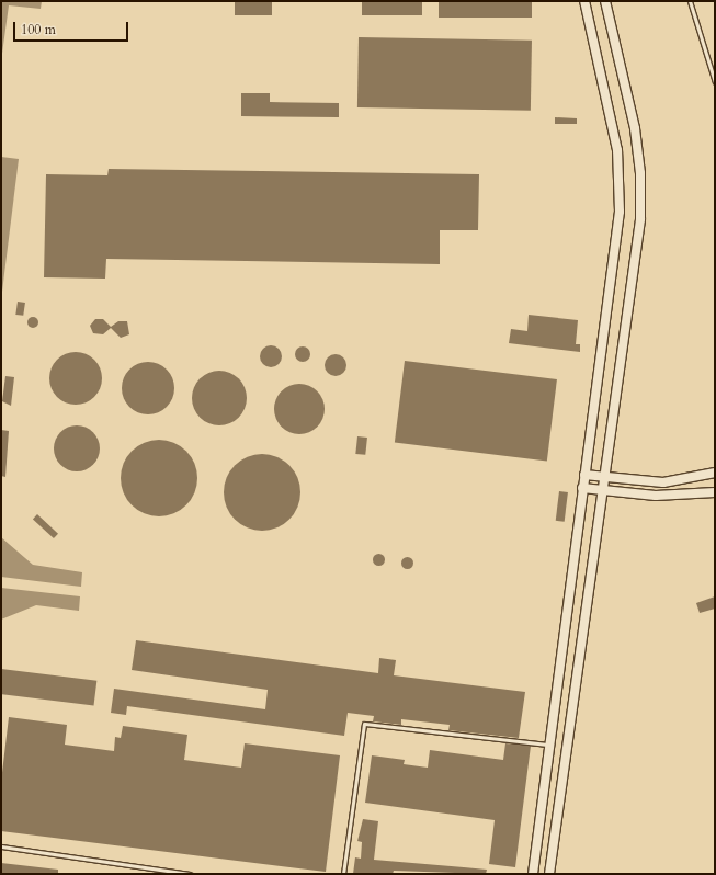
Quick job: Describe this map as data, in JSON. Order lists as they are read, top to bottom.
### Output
{
  "scale_bar": "100 m"
}
